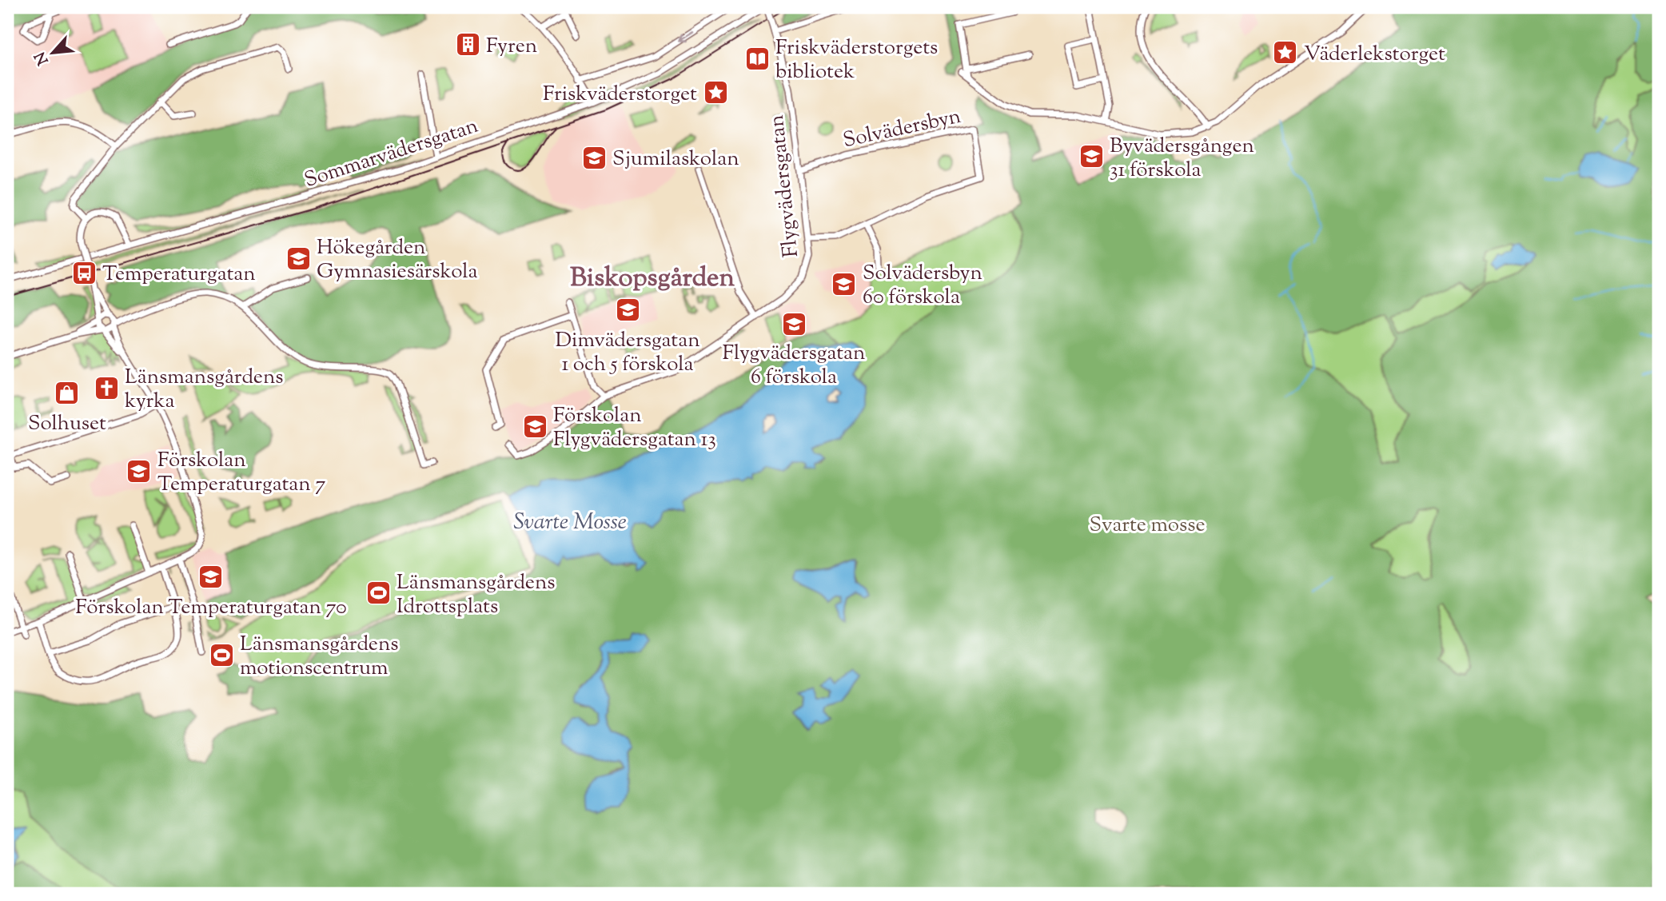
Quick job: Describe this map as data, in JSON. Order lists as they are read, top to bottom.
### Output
{
  "streets": {
    "street": ["Solvädersbyn", "Sommarvädersgatan", "Flygvädersgatan"]
  },
  "crossings": [
    ["Solvädersbyn", "Flygvädersgatan"],
    ["Sommarvädersgatan", "Flygvädersgatan"]
  ],
  "districts": ["Biskopsgården"],
  "water": ["Svarte Mosse"],
  "parks": ["Svarte mosse"],
  "places": {
    "building": ["Fyren"],
    "place": ["Väderlekstorget", "Friskväderstorget"],
    "library": ["Friskväderstorgets bibliotek"],
    "school or university": [
      "Byvädersgången 31 förskola",
      "Sjumilaskolan",
      "Hökegården Gymnasiesärskola",
      "Solvädersbyn 60 förskola",
      "Dimvädersgatan 1 och 5 förskola",
      "Flygvädersgatan 6 förskola",
      "Förskolan Flygvädersgatan 13",
      "Förskolan Temperaturgatan 7",
      "Förskolan Temperaturgatan 70"
    ],
    "bus stop": ["Temperaturgatan"],
    "church": ["Länsmansgårdens kyrka"],
    "shop": ["Solhuset"],
    "sports": ["Länsmansgårdens Idrottsplats", "Länsmansgårdens motionscentrum"]
  },
  "north": "bottom left"
}
